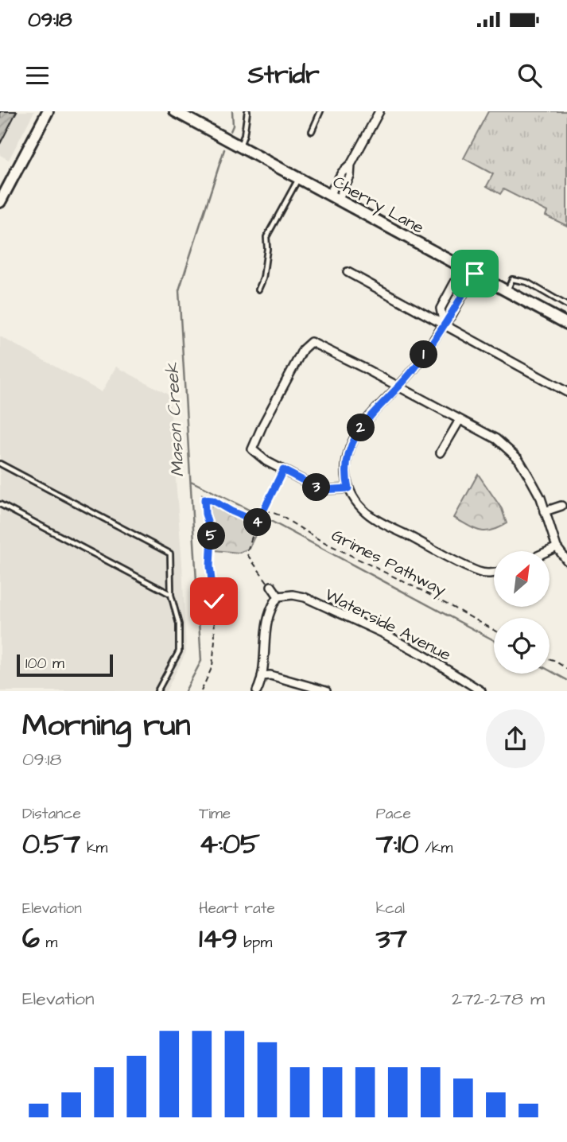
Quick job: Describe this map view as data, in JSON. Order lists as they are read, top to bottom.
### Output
{
  "streets": {
    "main road": ["Cherry Lane"],
    "street": ["Waterside Avenue"],
    "path": ["Grimes Pathway"]
  },
  "water": ["Mason Creek"],
  "scale_bar": "100 m",
  "north": "top right",
  "page": {
    "status": "09:18",
    "header": "Stridr",
    "pins": [
      "1",
      "2",
      "3",
      "4",
      "5"
    ],
    "scale": "100 m",
    "heading": ["Morning run", "09:18"],
    "stats": [
      ["Distance", "0.57 km"],
      ["Time", "4:05"],
      ["Pace", "7:10 /km"],
      ["Elevation", "6 m"],
      ["Heart rate", "149 bpm"],
      ["kcal", "37"]
    ],
    "chart": ["Elevation", "272–278 m"]
  }
}
